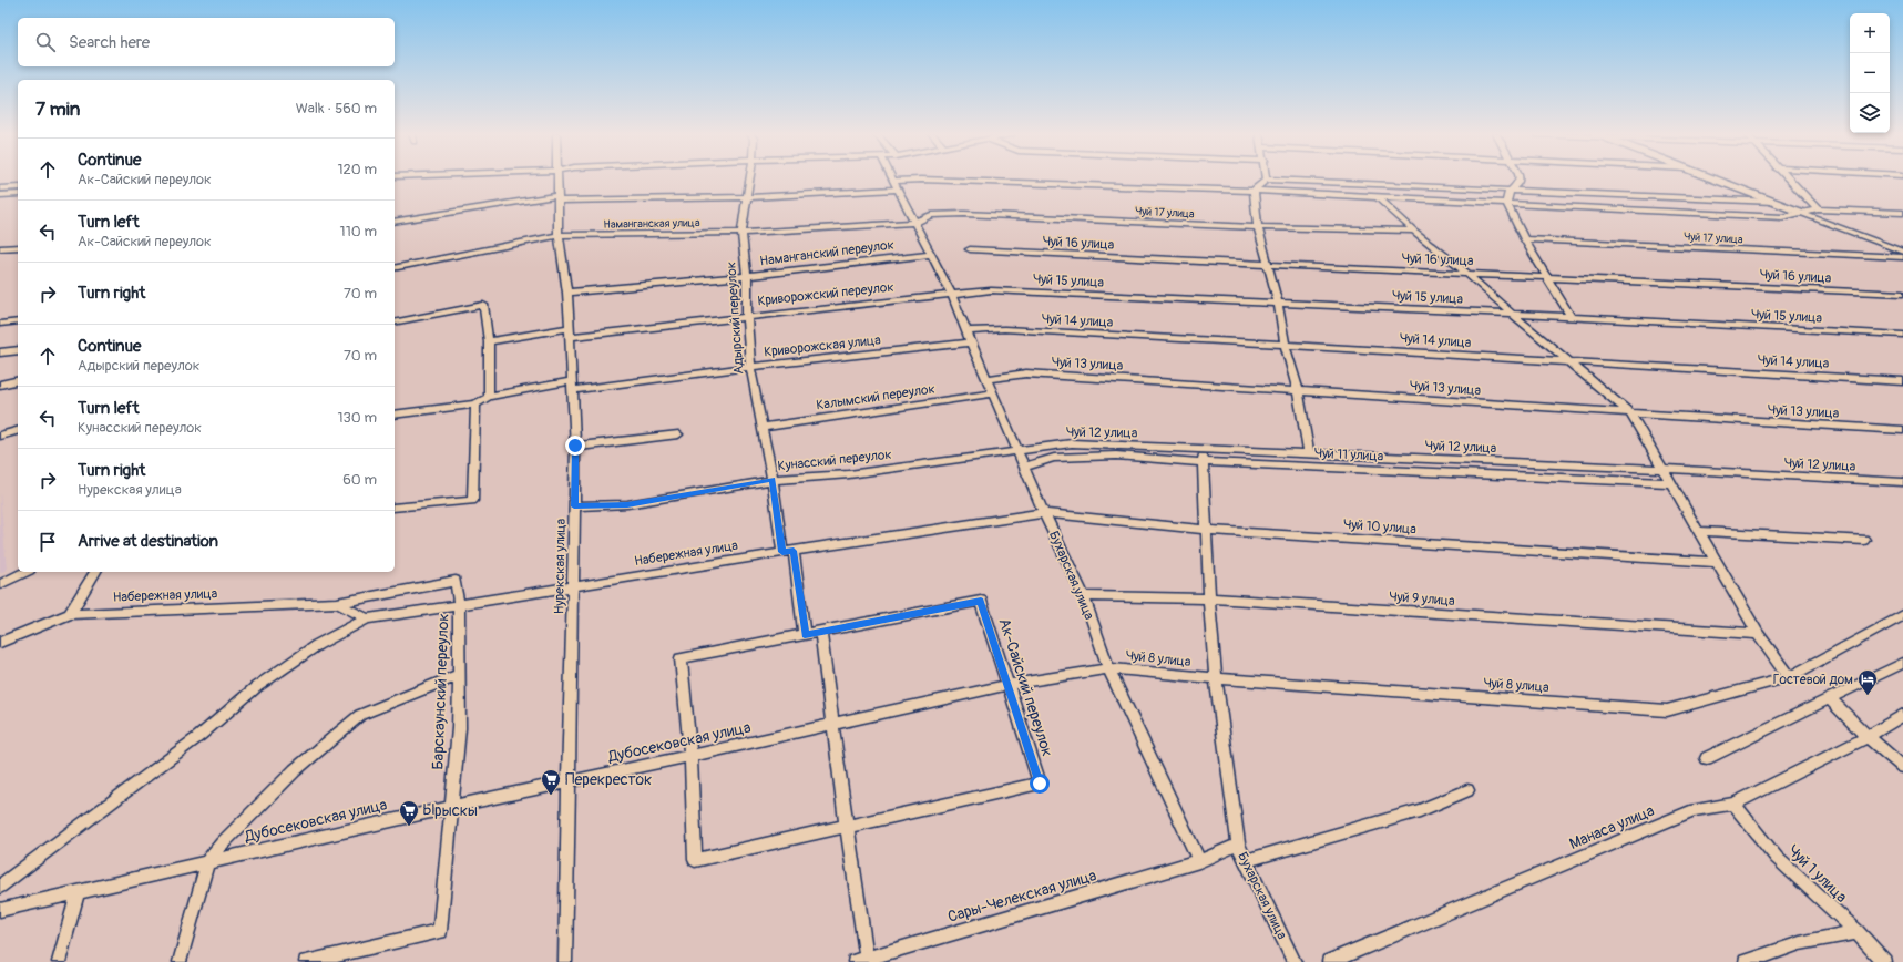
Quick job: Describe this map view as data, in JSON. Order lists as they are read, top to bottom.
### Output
{
  "streets": {
    "street": [
      "Чуй 17 улица",
      "Наманганская улица",
      "Чуй 16 улица",
      "Наманганский переулок",
      "Чуй 15 улица",
      "Криворожский переулок",
      "Адырский переулок",
      "Чуй 14 улица",
      "Криворожская улица",
      "Чуй 13 улица",
      "Калымский переулок",
      "Чуй 12 улица",
      "Чуй 11 улица",
      "Кунасский переулок",
      "Чуй 10 улица",
      "Набережная улица",
      "Нурекская улица",
      "Бухарская улица",
      "Чуй 9 улица",
      "Чуй 8 улица",
      "Ак-Сайский переулок",
      "Барскаунский переулок",
      "Дубосековская улица",
      "Манаса улица",
      "Чуй 1 улица",
      "Сары-Челекская улица"
    ]
  },
  "crossings": [
    ["Чуй 17 улица", "Наманганская улица"],
    ["Чуй 17 улица", "Бухарская улица"],
    ["Наманганская улица", "Адырский переулок"],
    ["Наманганская улица", "Нурекская улица"],
    ["Наманганская улица", "Бухарская улица"],
    ["Наманганский переулок", "Адырский переулок"],
    ["Наманганский переулок", "Нурекская улица"],
    ["Наманганский переулок", "Бухарская улица"],
    ["Чуй 15 улица", "Криворожский переулок"],
    ["Чуй 15 улица", "Бухарская улица"],
    ["Криворожский переулок", "Адырский переулок"],
    ["Криворожский переулок", "Нурекская улица"],
    ["Криворожский переулок", "Бухарская улица"],
    ["Адырский переулок", "Криворожская улица"],
    ["Адырский переулок", "Калымский переулок"],
    ["Адырский переулок", "Кунасский переулок"],
    ["Адырский переулок", "Набережная улица"],
    ["Адырский переулок", "Ак-Сайский переулок"],
    ["Чуй 14 улица", "Бухарская улица"],
    ["Криворожская улица", "Нурекская улица"],
    ["Криворожская улица", "Бухарская улица"],
    ["Чуй 13 улица", "Бухарская улица"],
    ["Калымский переулок", "Бухарская улица"],
    ["Чуй 12 улица", "Кунасский переулок"],
    ["Чуй 12 улица", "Бухарская улица"],
    ["Чуй 11 улица", "Бухарская улица"],
    ["Кунасский переулок", "Нурекская улица"],
    ["Кунасский переулок", "Бухарская улица"],
    ["Чуй 10 улица", "Набережная улица"],
    ["Чуй 10 улица", "Бухарская улица"],
    ["Набережная улица", "Нурекская улица"],
    ["Набережная улица", "Бухарская улица"],
    ["Набережная улица", "Барскаунский переулок"],
    ["Нурекская улица", "Дубосековская улица"],
    ["Бухарская улица", "Чуй 9 улица"],
    ["Бухарская улица", "Чуй 8 улица"],
    ["Бухарская улица", "Дубосековская улица"],
    ["Бухарская улица", "Сары-Челекская улица"],
    ["Чуй 8 улица", "Дубосековская улица"],
    ["Ак-Сайский переулок", "Дубосековская улица"],
    ["Барскаунский переулок", "Дубосековская улица"],
    ["Манаса улица", "Чуй 1 улица"]
  ],
  "places": {
    "hotel": ["Гостевой дом"],
    "supermarket": ["Перекресток", "Ырыскы"]
  },
  "page": {
    "map_buttons": ["+", "−"],
    "search": "Search here",
    "heading": ["7 min", "Walk · 560 m"],
    "list": [
      ["Continue", "Ак-Сайский переулок", "120 m"],
      ["Turn left", "Ак-Сайский переулок", "110 m"],
      ["Turn right", "70 m"],
      ["Continue", "Адырский переулок", "70 m"],
      ["Turn left", "Кунасский переулок", "130 m"],
      ["Turn right", "Нурекская улица", "60 m"],
      "Arrive at destination"
    ]
  }
}
